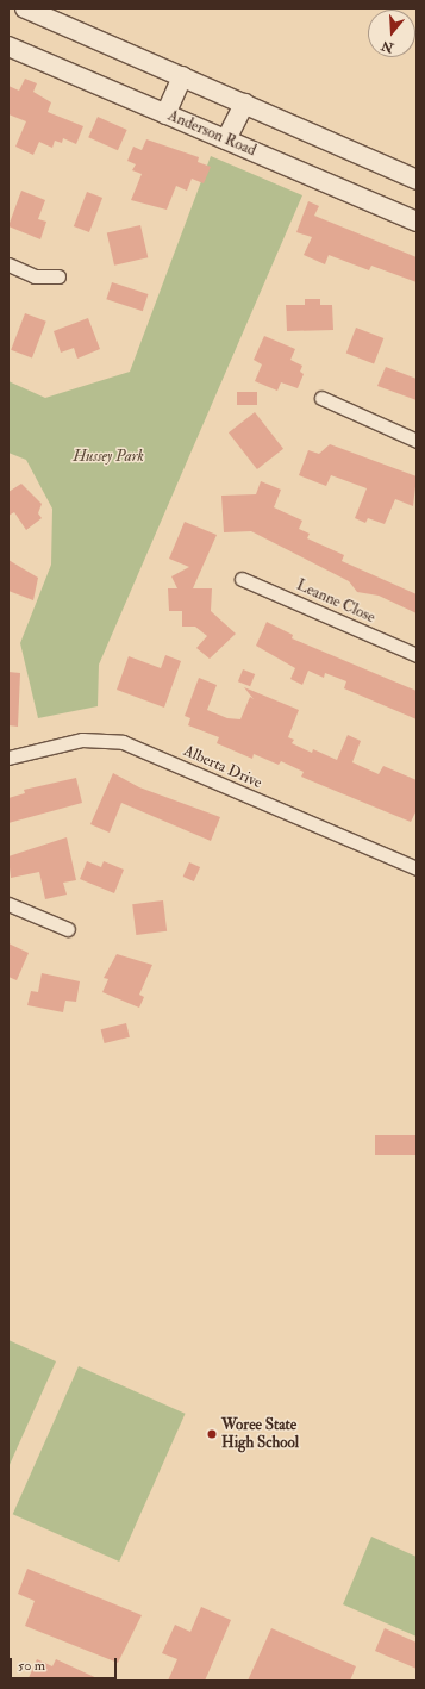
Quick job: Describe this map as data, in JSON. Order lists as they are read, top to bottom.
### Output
{
  "streets": {
    "street": ["Anderson Road", "Leanne Close", "Alberta Drive"]
  },
  "parks": ["Hussey Park"],
  "places": ["Woree State High School"],
  "scale_bar": "50 m",
  "north": "bottom"
}
